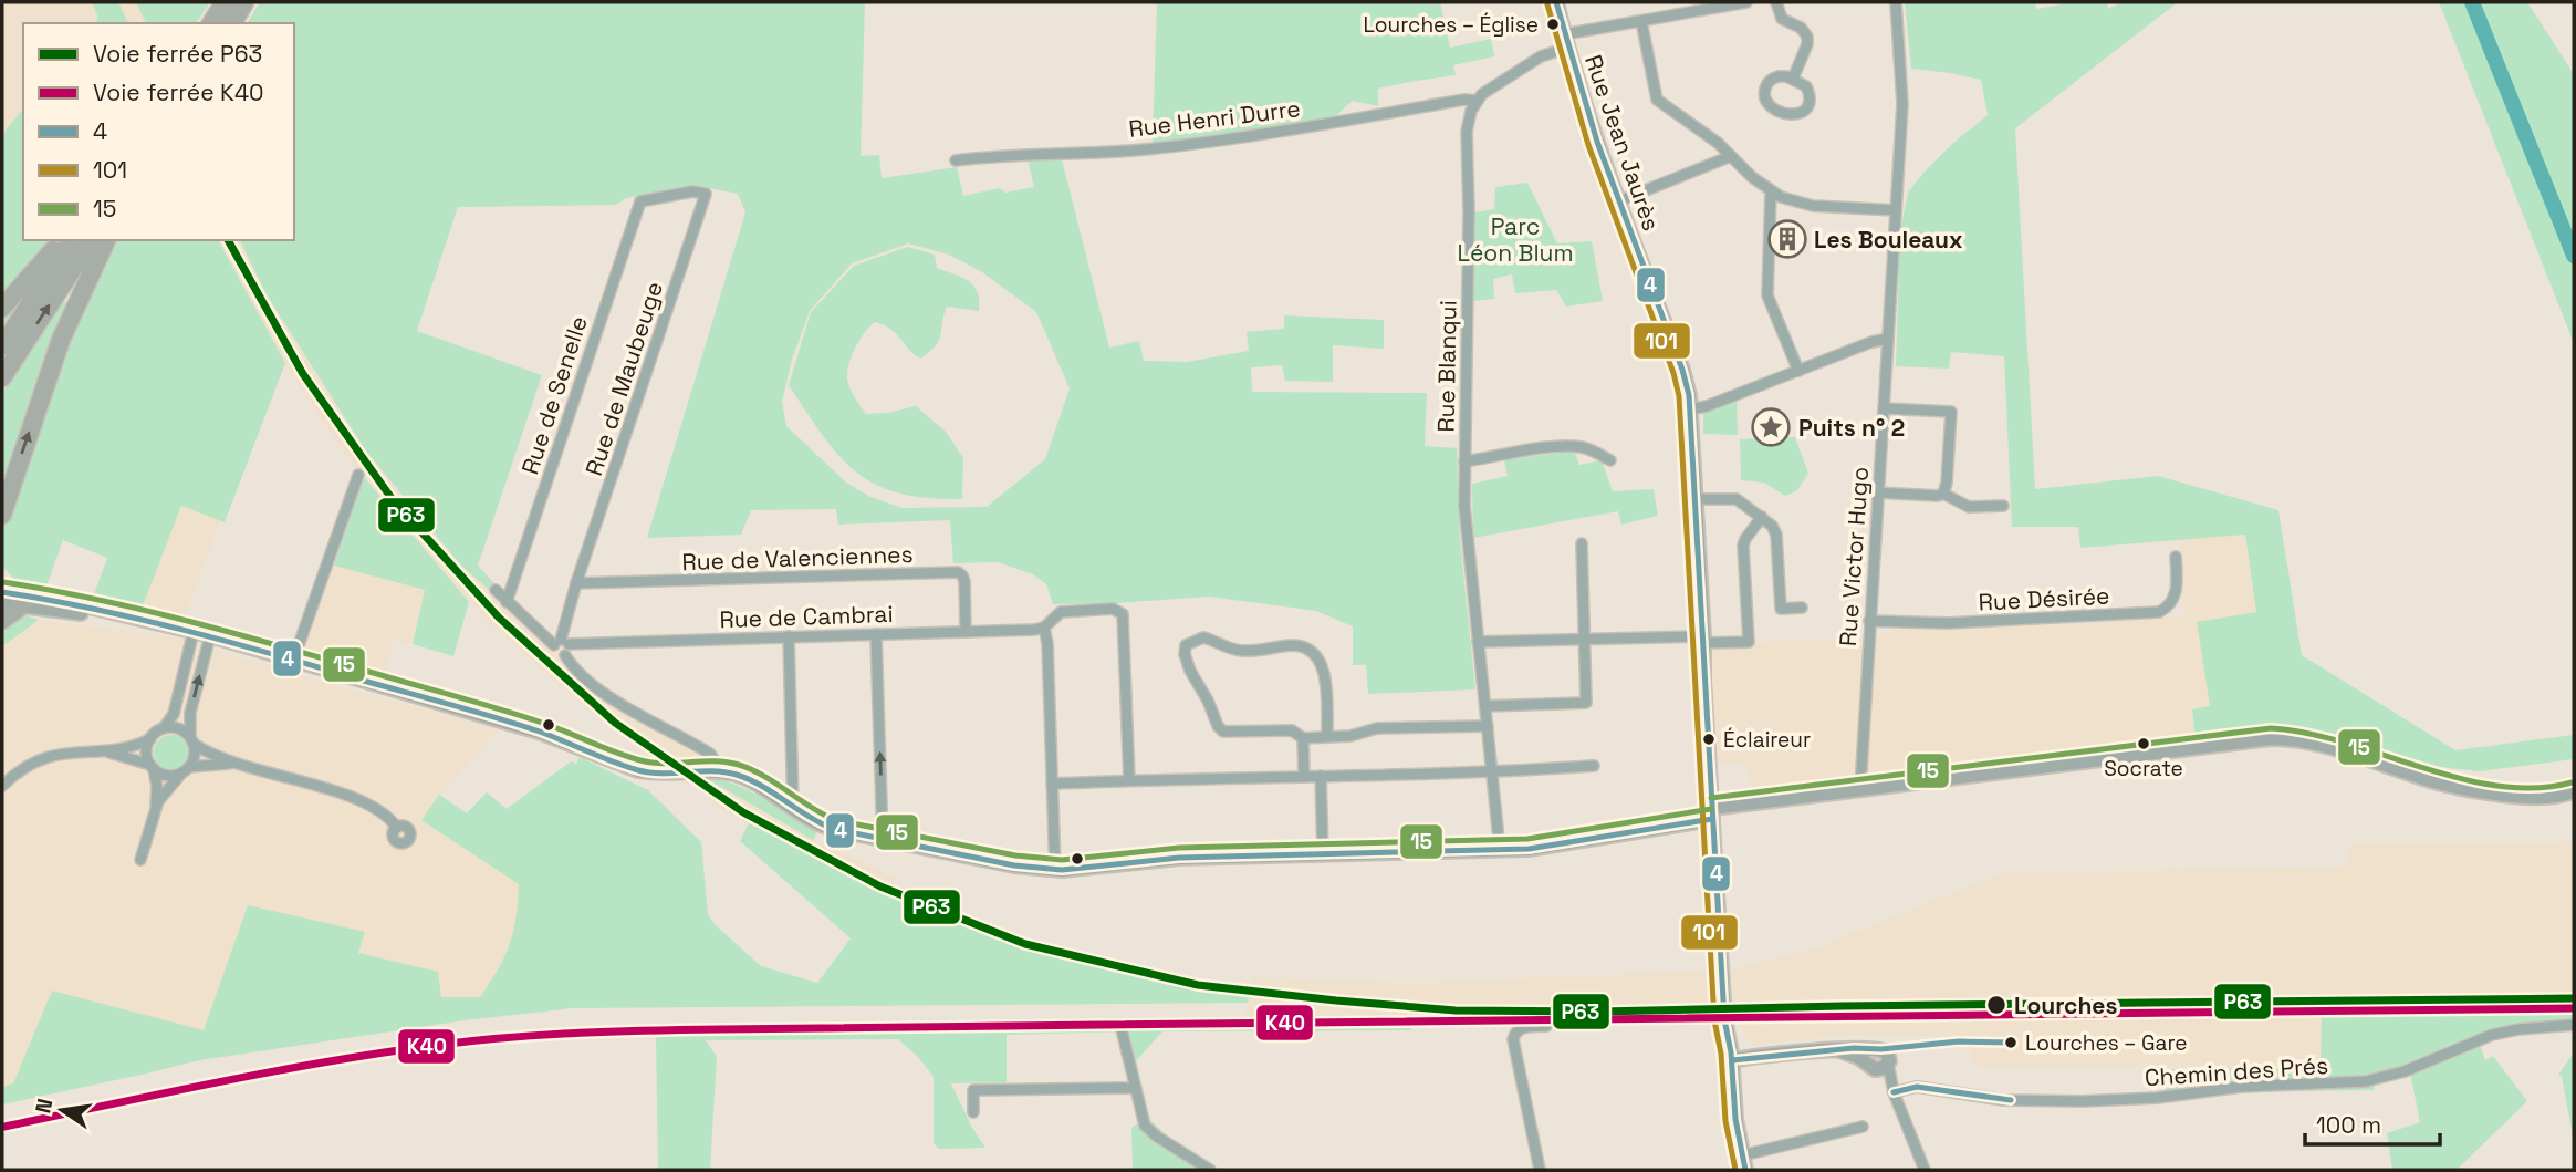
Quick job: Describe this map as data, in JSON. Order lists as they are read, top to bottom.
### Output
{
  "streets": {
    "street": [
      "Rue Henri Durre",
      "Rue Jean Jaurès",
      "Rue Blanqui",
      "Rue de Maubeuge",
      "Rue de Senelle",
      "Rue Victor Hugo",
      "Rue de Valenciennes",
      "Rue Désirée",
      "Rue de Cambrai",
      "Chemin des Prés"
    ]
  },
  "crossings": [
    ["Rue Henri Durre", "Rue Blanqui"],
    ["Rue de Maubeuge", "Rue de Senelle"],
    ["Rue de Maubeuge", "Rue de Valenciennes"],
    ["Rue de Maubeuge", "Rue de Cambrai"],
    ["Rue Victor Hugo", "Rue Désirée"],
    ["Rue de Valenciennes", "Rue de Cambrai"]
  ],
  "parks": ["Parc Léon Blum"],
  "places": {
    "other": [
      "Lourches – Église",
      "Éclaireur",
      "Socrate",
      "Lourches",
      "Lourches – Gare"
    ],
    "building": ["Les Bouleaux"],
    "place": ["Puits n° 2"]
  },
  "lines": [
    "transit line 4",
    "transit line 101",
    "rail line P63",
    "transit line 15",
    "rail line K40"
  ],
  "legend": [
    "Voie ferrée P63",
    "Voie ferrée K40",
    "4",
    "101",
    "15"
  ],
  "scale_bar": "100 m",
  "north": "left"
}
